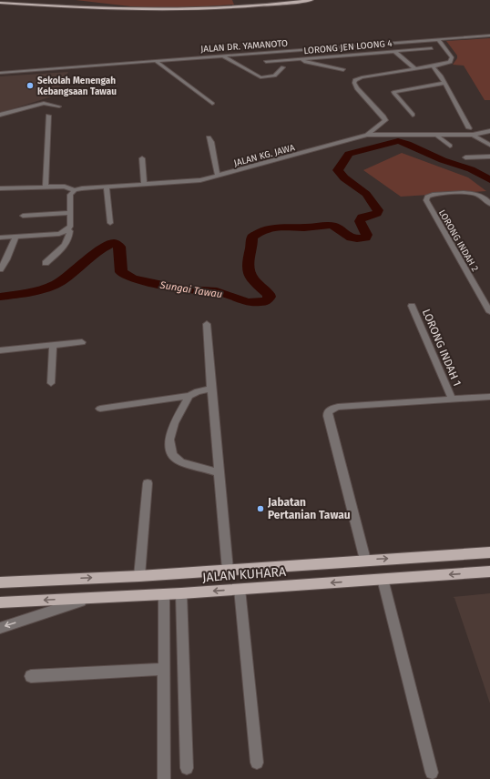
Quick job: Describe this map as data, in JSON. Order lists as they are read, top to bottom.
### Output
{
  "streets": {
    "main road": ["JALAN KUHARA"],
    "street": [
      "JALAN DR. YAMANOTO",
      "LORONG JEN LOONG 4",
      "JALAN KG. JAWA",
      "LORONG INDAH 2",
      "LORONG INDAH 1"
    ]
  },
  "crossings": [
    ["JALAN DR. YAMANOTO", "JALAN KG. JAWA"]
  ],
  "water": ["Sungai Tawau"],
  "places": ["Sekolah Menengah Kebangsaan Tawau", "Jabatan Pertanian Tawau"]
}
